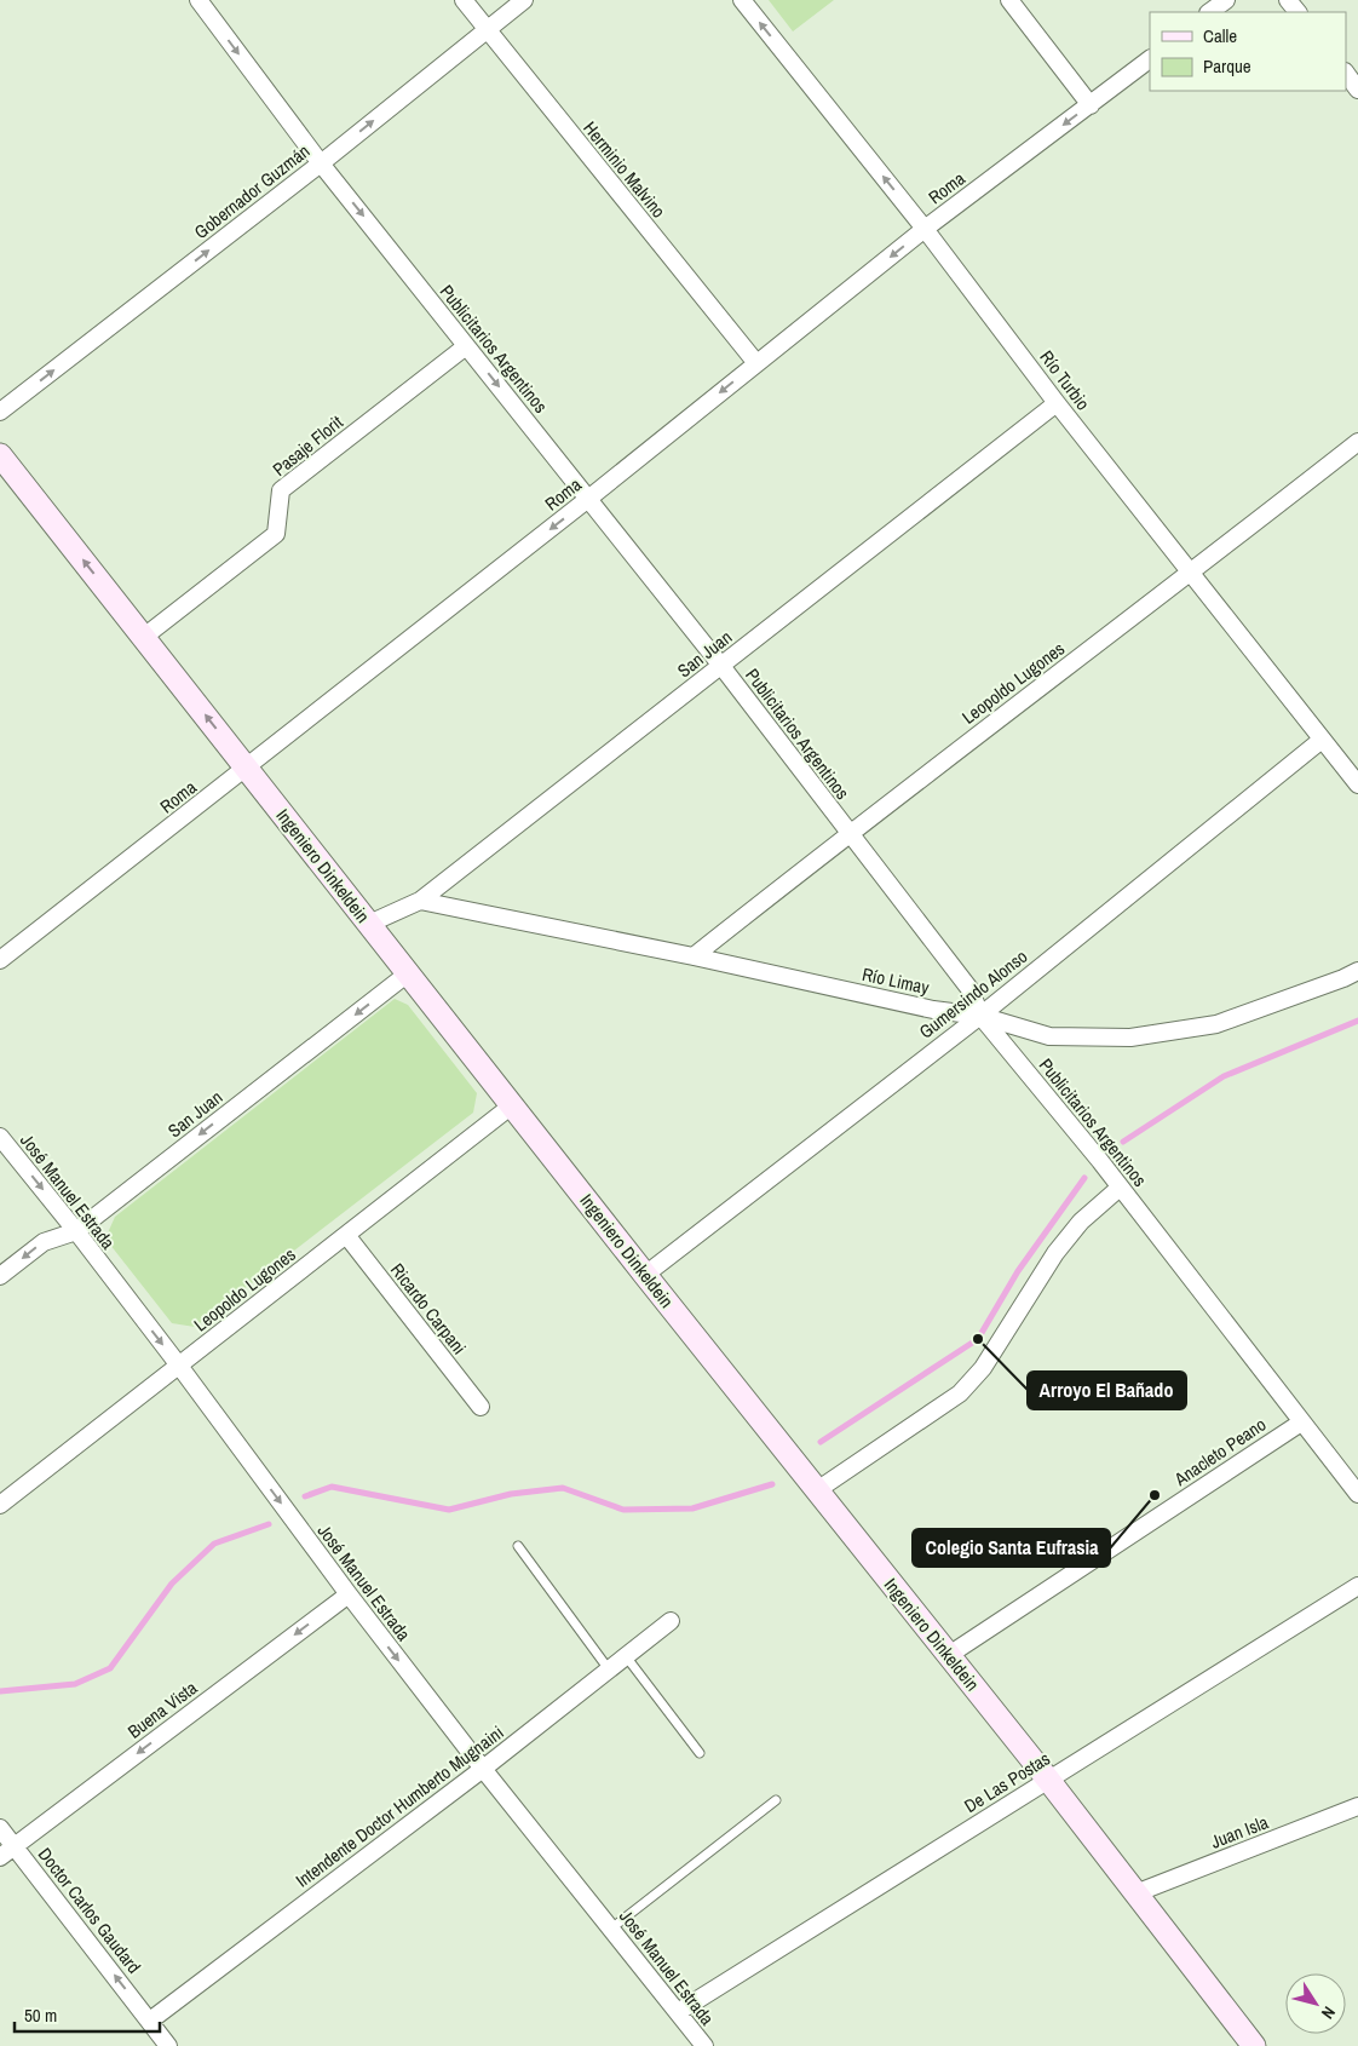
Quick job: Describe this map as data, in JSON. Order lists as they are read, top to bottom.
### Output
{
  "streets": {
    "main road": ["Ingeniero Dinkeldein"],
    "street": [
      "Herminio Malvino",
      "Roma",
      "Gobernador Guzmán",
      "Publicitarios Argentinos",
      "Río Turbio",
      "Pasaje Florit",
      "San Juan",
      "Leopoldo Lugones",
      "Río Limay",
      "Gumersindo Alonso",
      "José Manuel Estrada",
      "Ricardo Carpani",
      "Anacleto Peano",
      "Buena Vista",
      "De Las Postas",
      "Intendente Doctor Humberto Mugnaini",
      "Juan Isla",
      "Doctor Carlos Gaudard"
    ]
  },
  "crossings": [
    ["Herminio Malvino", "Roma"],
    ["Herminio Malvino", "Gobernador Guzmán"],
    ["Roma", "Publicitarios Argentinos"],
    ["Roma", "Río Turbio"],
    ["Roma", "Ingeniero Dinkeldein"],
    ["Gobernador Guzmán", "Publicitarios Argentinos"],
    ["Publicitarios Argentinos", "Pasaje Florit"],
    ["Publicitarios Argentinos", "San Juan"],
    ["Publicitarios Argentinos", "Leopoldo Lugones"],
    ["Publicitarios Argentinos", "Río Limay"],
    ["Publicitarios Argentinos", "Gumersindo Alonso"],
    ["Publicitarios Argentinos", "Anacleto Peano"],
    ["Río Turbio", "San Juan"],
    ["Río Turbio", "Leopoldo Lugones"],
    ["Río Turbio", "Gumersindo Alonso"],
    ["Pasaje Florit", "Ingeniero Dinkeldein"],
    ["San Juan", "Ingeniero Dinkeldein"],
    ["San Juan", "Río Limay"],
    ["San Juan", "José Manuel Estrada"],
    ["Leopoldo Lugones", "Ingeniero Dinkeldein"],
    ["Leopoldo Lugones", "Río Limay"],
    ["Leopoldo Lugones", "José Manuel Estrada"],
    ["Leopoldo Lugones", "Ricardo Carpani"],
    ["Ingeniero Dinkeldein", "Gumersindo Alonso"],
    ["Ingeniero Dinkeldein", "Anacleto Peano"],
    ["Ingeniero Dinkeldein", "De Las Postas"],
    ["Ingeniero Dinkeldein", "Juan Isla"],
    ["Río Limay", "Gumersindo Alonso"],
    ["José Manuel Estrada", "Buena Vista"],
    ["José Manuel Estrada", "De Las Postas"],
    ["José Manuel Estrada", "Intendente Doctor Humberto Mugnaini"],
    ["Buena Vista", "Doctor Carlos Gaudard"],
    ["Intendente Doctor Humberto Mugnaini", "Doctor Carlos Gaudard"]
  ],
  "one_way": [
    "Roma",
    "Gobernador Guzmán",
    "San Juan",
    "José Manuel Estrada",
    "Buena Vista",
    "Doctor Carlos Gaudard"
  ],
  "places": ["Arroyo El Bañado", "Colegio Santa Eufrasia"],
  "legend": ["Calle", "Parque"],
  "scale_bar": "50 m",
  "north": "bottom right"
}
